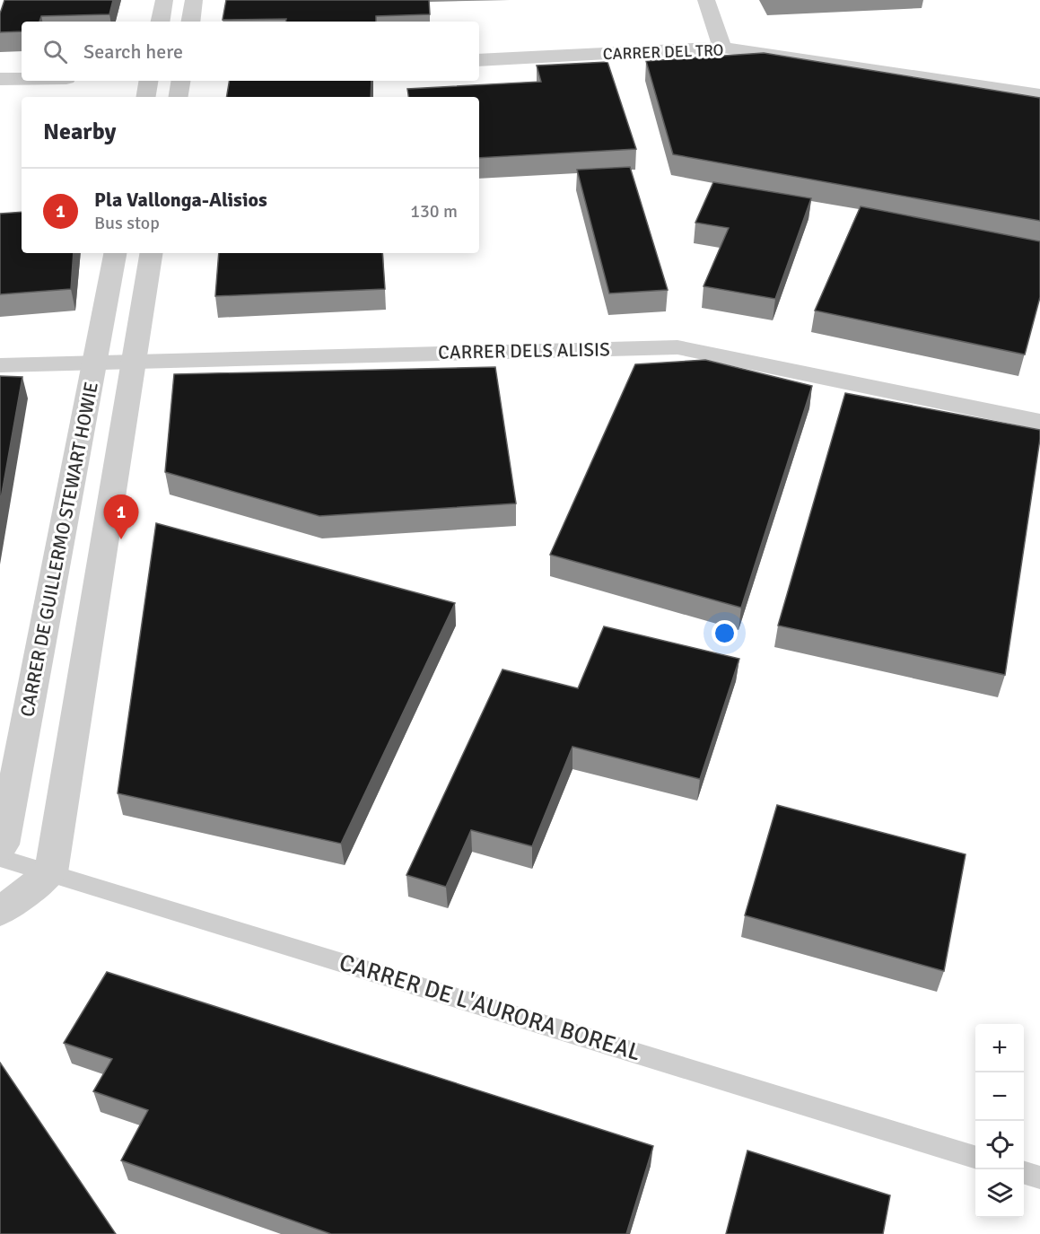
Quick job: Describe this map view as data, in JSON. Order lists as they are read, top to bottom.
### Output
{
  "streets": {
    "street": ["CARRER DEL TRO", "CARRER DELS ALISIS", "CARRER DE GUILLERMO STEWART HOWIE"],
    "lane": ["CARRER DE L'AURORA BOREAL"]
  },
  "crossings": [
    ["CARRER DELS ALISIS", "CARRER DE GUILLERMO STEWART HOWIE"],
    ["CARRER DE GUILLERMO STEWART HOWIE", "CARRER DE L'AURORA BOREAL"]
  ],
  "page": {
    "search": "Search here",
    "heading": "Nearby",
    "list": [
      {
        "mark": "1",
        "name": "Pla Vallonga-Alisios",
        "note": "Bus stop",
        "value": "130 m"
      }
    ],
    "pins": "1",
    "map_buttons": ["+", "−"]
  }
}
